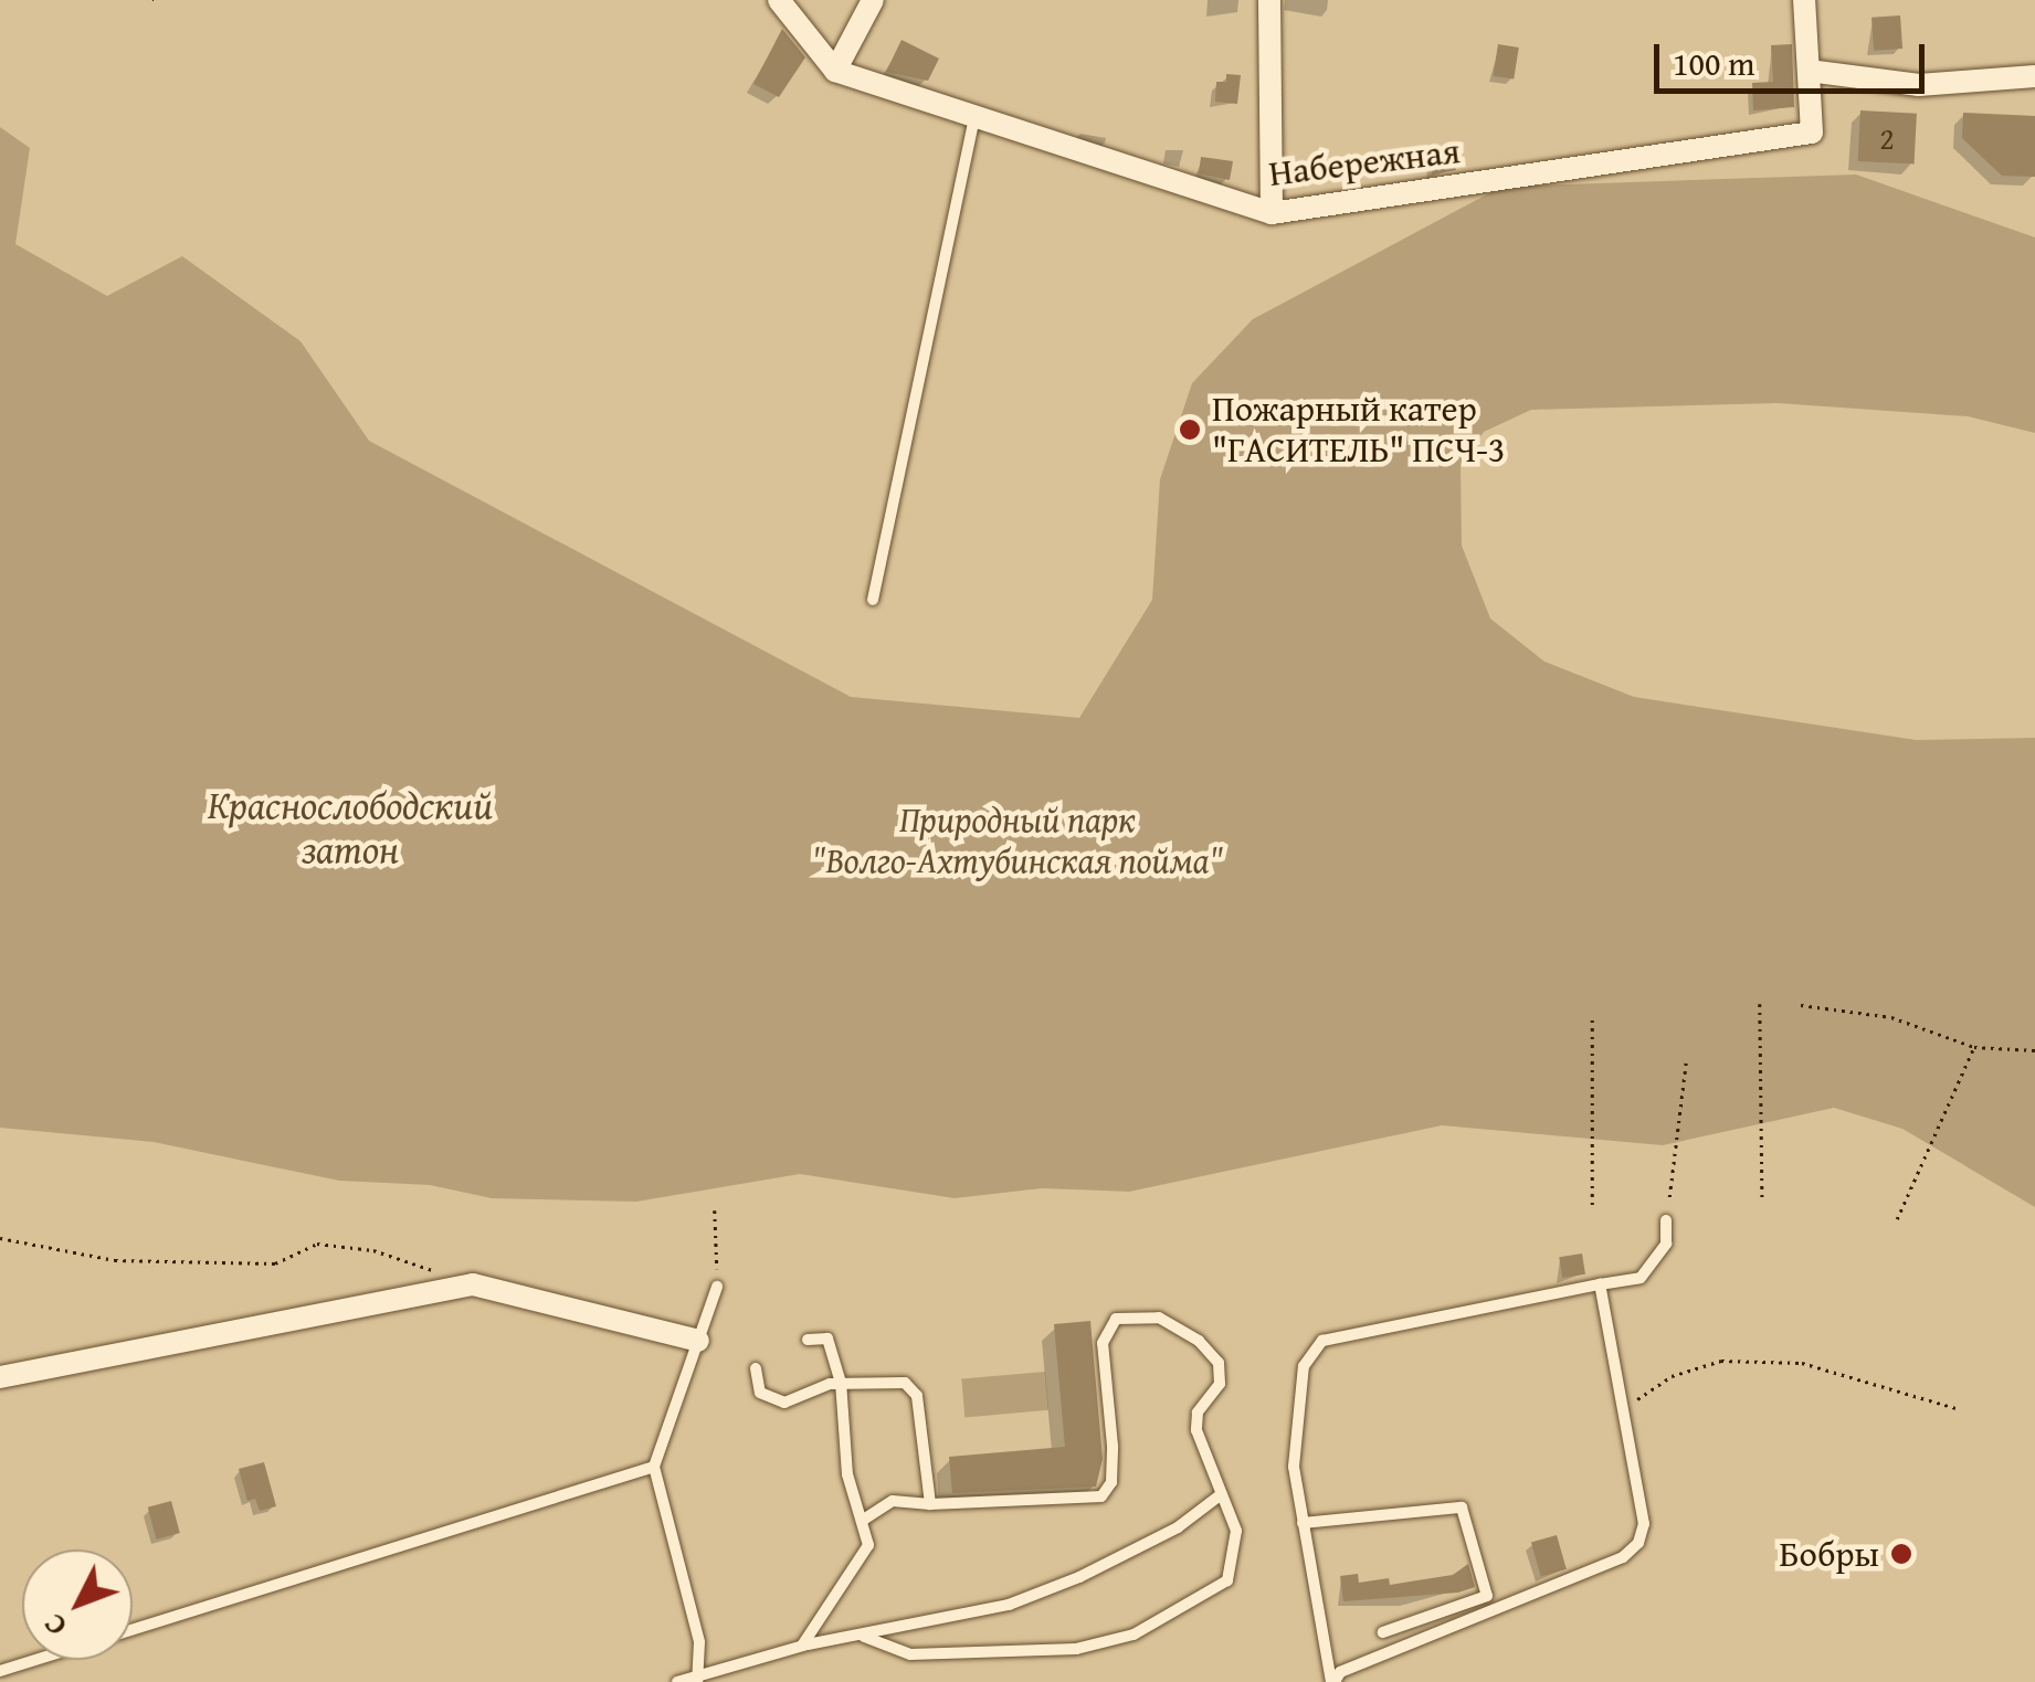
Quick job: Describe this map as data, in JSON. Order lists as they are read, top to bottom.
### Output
{
  "streets": {
    "street": ["Набережная"]
  },
  "water": ["Краснослободский затон"],
  "parks": ["Природный парк \"Волго-Ахтубинская пойма\""],
  "places": ["Пожарный катер \"ГАСИТЕЛЬ\" ПСЧ-3", "Бобры"],
  "house_numbers": ["2"],
  "scale_bar": "100 m",
  "north": "bottom left"
}
